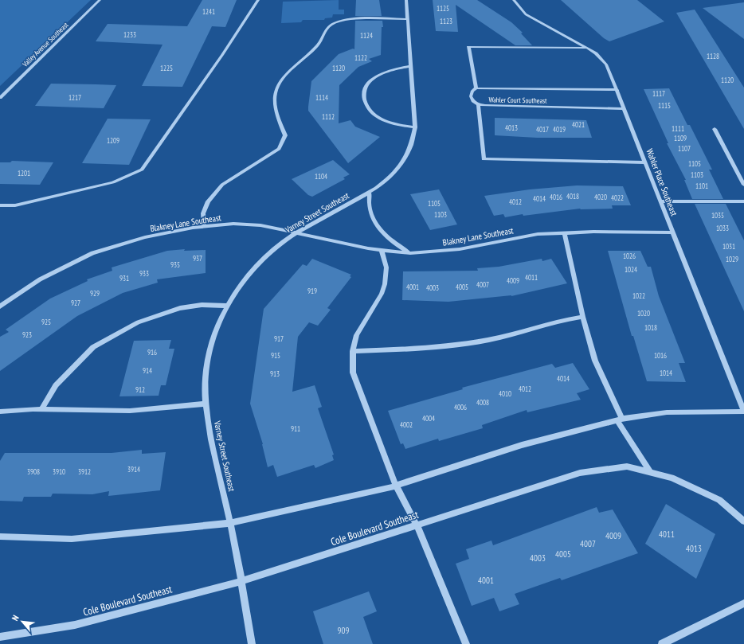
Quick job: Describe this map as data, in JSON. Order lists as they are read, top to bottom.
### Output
{
  "streets": {
    "street": [
      "Valley Avenue Southeast",
      "Wahler Court Southeast",
      "Wahler Place Southeast",
      "Varney Street Southeast",
      "Blakney Lane Southeast",
      "Cole Boulevard Southeast"
    ]
  },
  "crossings": [
    ["Wahler Court Southeast", "Wahler Place Southeast"],
    ["Wahler Place Southeast", "Blakney Lane Southeast"],
    ["Varney Street Southeast", "Blakney Lane Southeast"],
    ["Varney Street Southeast", "Cole Boulevard Southeast"]
  ],
  "house_numbers": [
    "1125",
    "1241",
    "1123",
    "1233",
    "1124",
    "1128",
    "1122",
    "1225",
    "1120",
    "1120",
    "1117",
    "1217",
    "1114",
    "1115",
    "1112",
    "4021",
    "4013",
    "1111",
    "4017",
    "4019",
    "1109",
    "1209",
    "1107",
    "1105",
    "1201",
    "1103",
    "1104",
    "1101",
    "4018",
    "4016",
    "4020",
    "4022",
    "4014",
    "4012",
    "1105",
    "1103",
    "1035",
    "1033",
    "1031",
    "1026",
    "937",
    "1029",
    "935",
    "1024",
    "933",
    "4011",
    "931",
    "4009",
    "4007",
    "4001",
    "4005",
    "4003",
    "919",
    "929",
    "1022",
    "927",
    "1020",
    "925",
    "1018",
    "923",
    "917",
    "916",
    "915",
    "1016",
    "914",
    "1014",
    "913",
    "4014",
    "4012",
    "912",
    "4010",
    "4008",
    "4006",
    "4004",
    "4002",
    "911",
    "3914",
    "3908",
    "3910",
    "3912",
    "4011",
    "4009",
    "4007",
    "4013",
    "4005",
    "4003",
    "4001",
    "909"
  ],
  "north": "top left"
}
